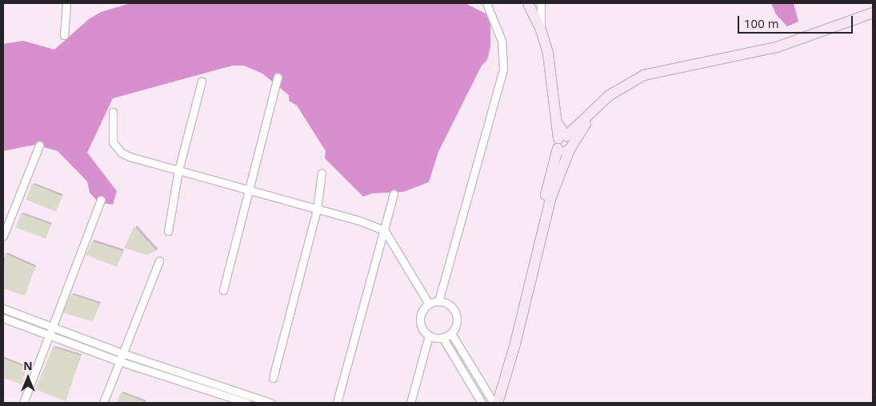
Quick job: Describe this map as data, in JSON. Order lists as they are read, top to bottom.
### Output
{
  "scale_bar": "100 m",
  "north": "top"
}
